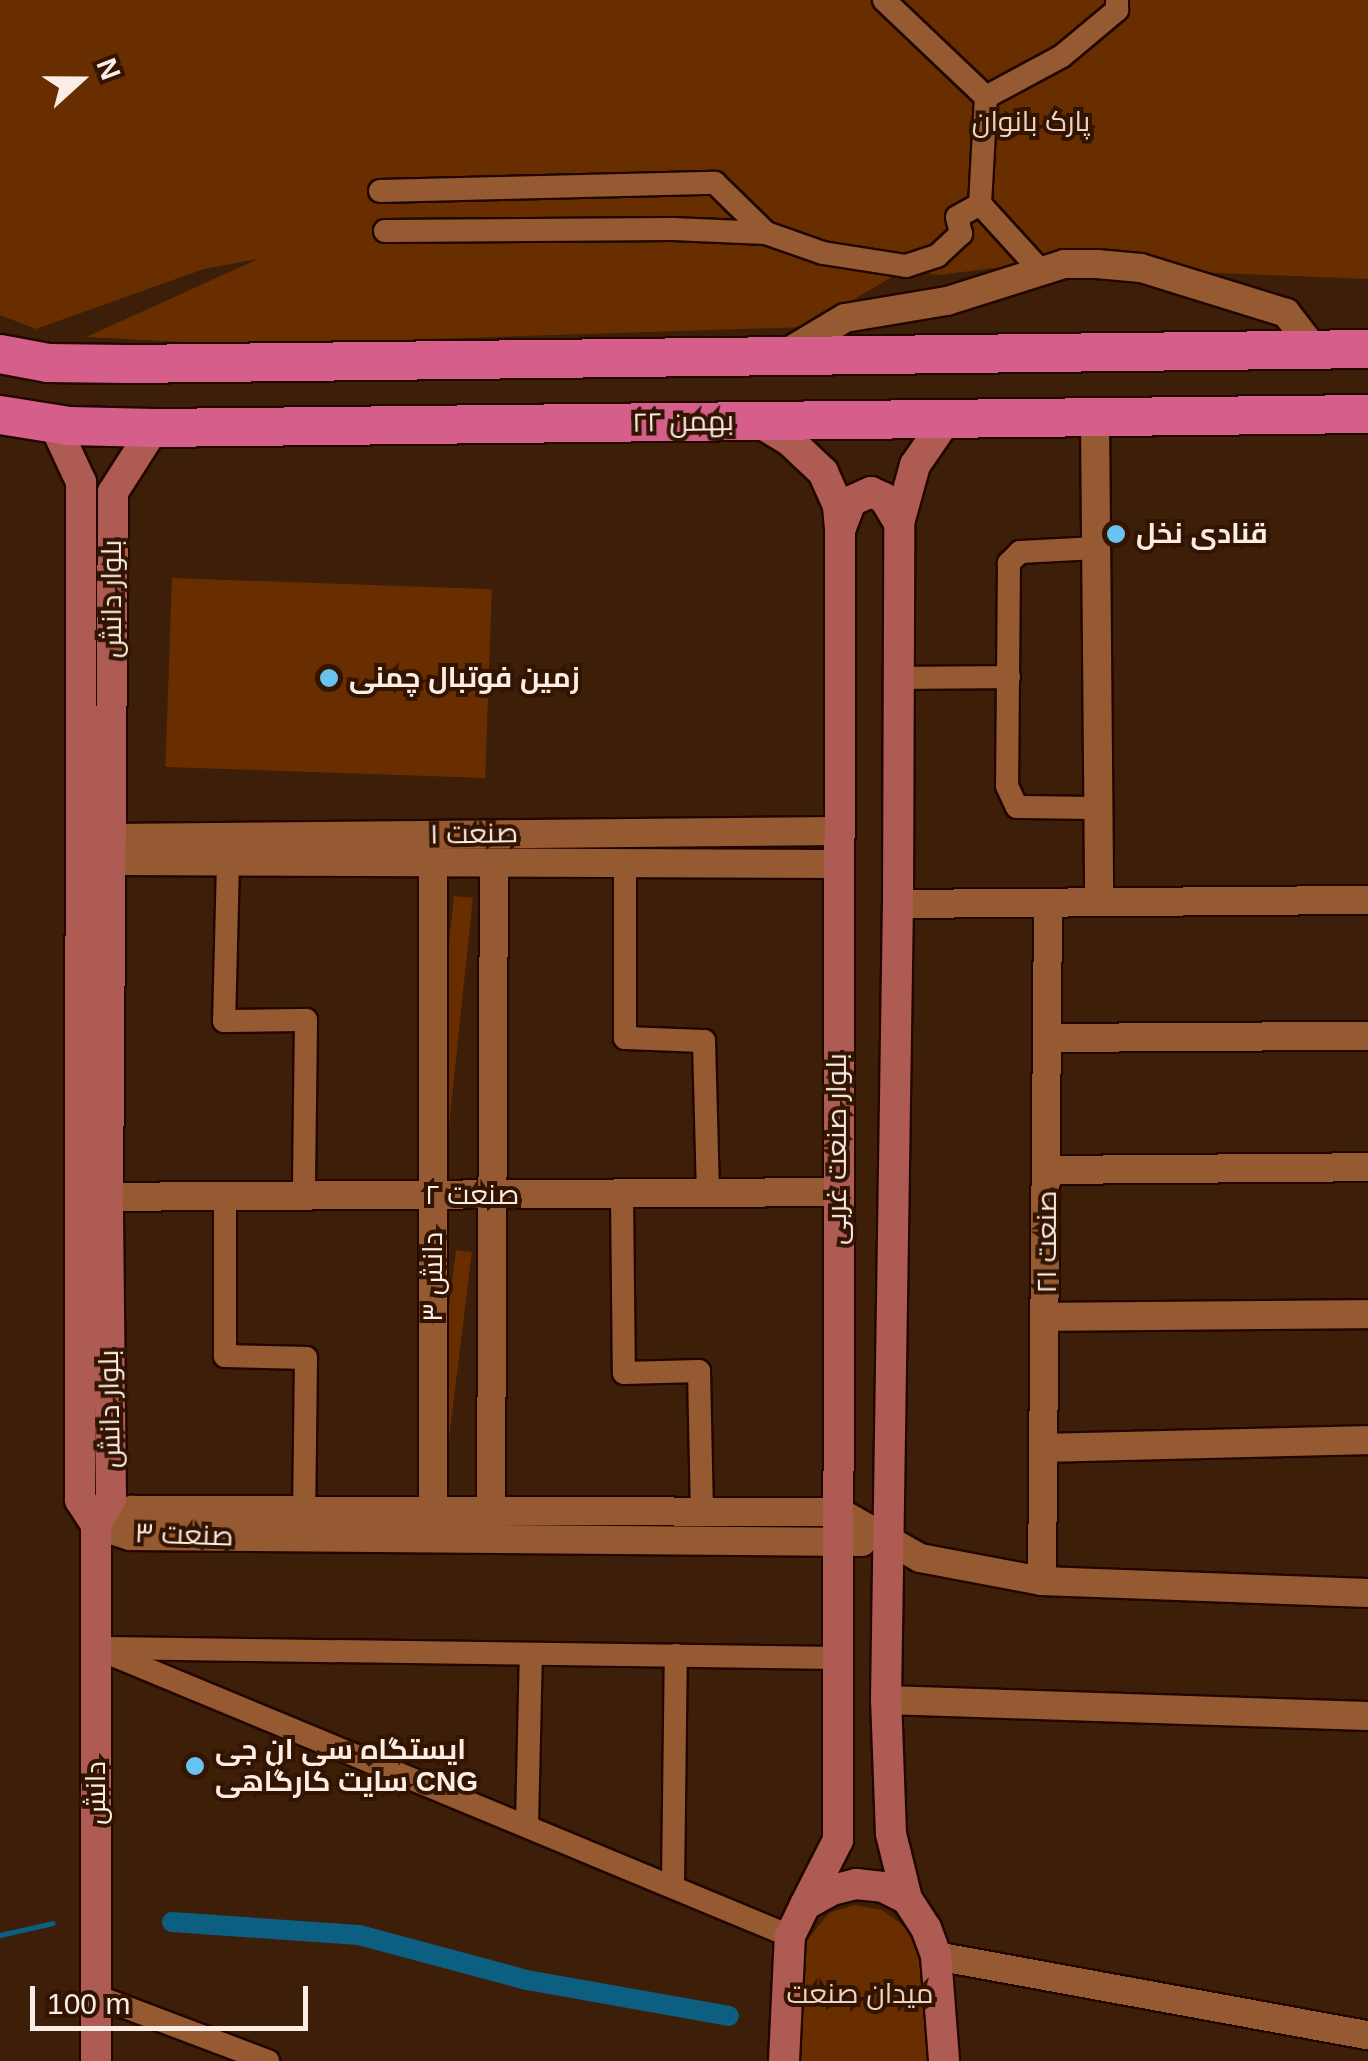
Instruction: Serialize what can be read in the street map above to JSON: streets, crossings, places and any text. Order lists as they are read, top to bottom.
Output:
{
  "streets": {
    "highway": ["۲۲ بهمن"],
    "main road": ["بلوار دانش", "بلوار صنعت غربی", "دانش"],
    "street": [
      "صنعت ۱",
      "صنعت ۲",
      "صنعت ۲۱",
      "دانش ۳",
      "صنعت ۳"
    ]
  },
  "crossings": [
    ["۲۲ بهمن", "بلوار دانش"],
    ["۲۲ بهمن", "بلوار صنعت غربی"],
    ["بلوار دانش", "صنعت ۱"],
    ["بلوار دانش", "صنعت ۲"],
    ["بلوار دانش", "صنعت ۳"],
    ["بلوار دانش", "دانش"],
    ["صنعت ۱", "بلوار صنعت غربی"],
    ["صنعت ۱", "دانش ۳"],
    ["بلوار صنعت غربی", "صنعت ۲"],
    ["بلوار صنعت غربی", "صنعت ۳"],
    ["صنعت ۲", "دانش ۳"],
    ["دانش ۳", "صنعت ۳"],
    ["صنعت ۳", "دانش"]
  ],
  "parks": ["پارک بانوان", "میدان صنعت"],
  "places": ["قنادی نخل", "زمین فوتبال چمنی", "ایستگاه سی ان جی سایت کارگاهی CNG"],
  "scale_bar": "100 m",
  "north": "right"
}
